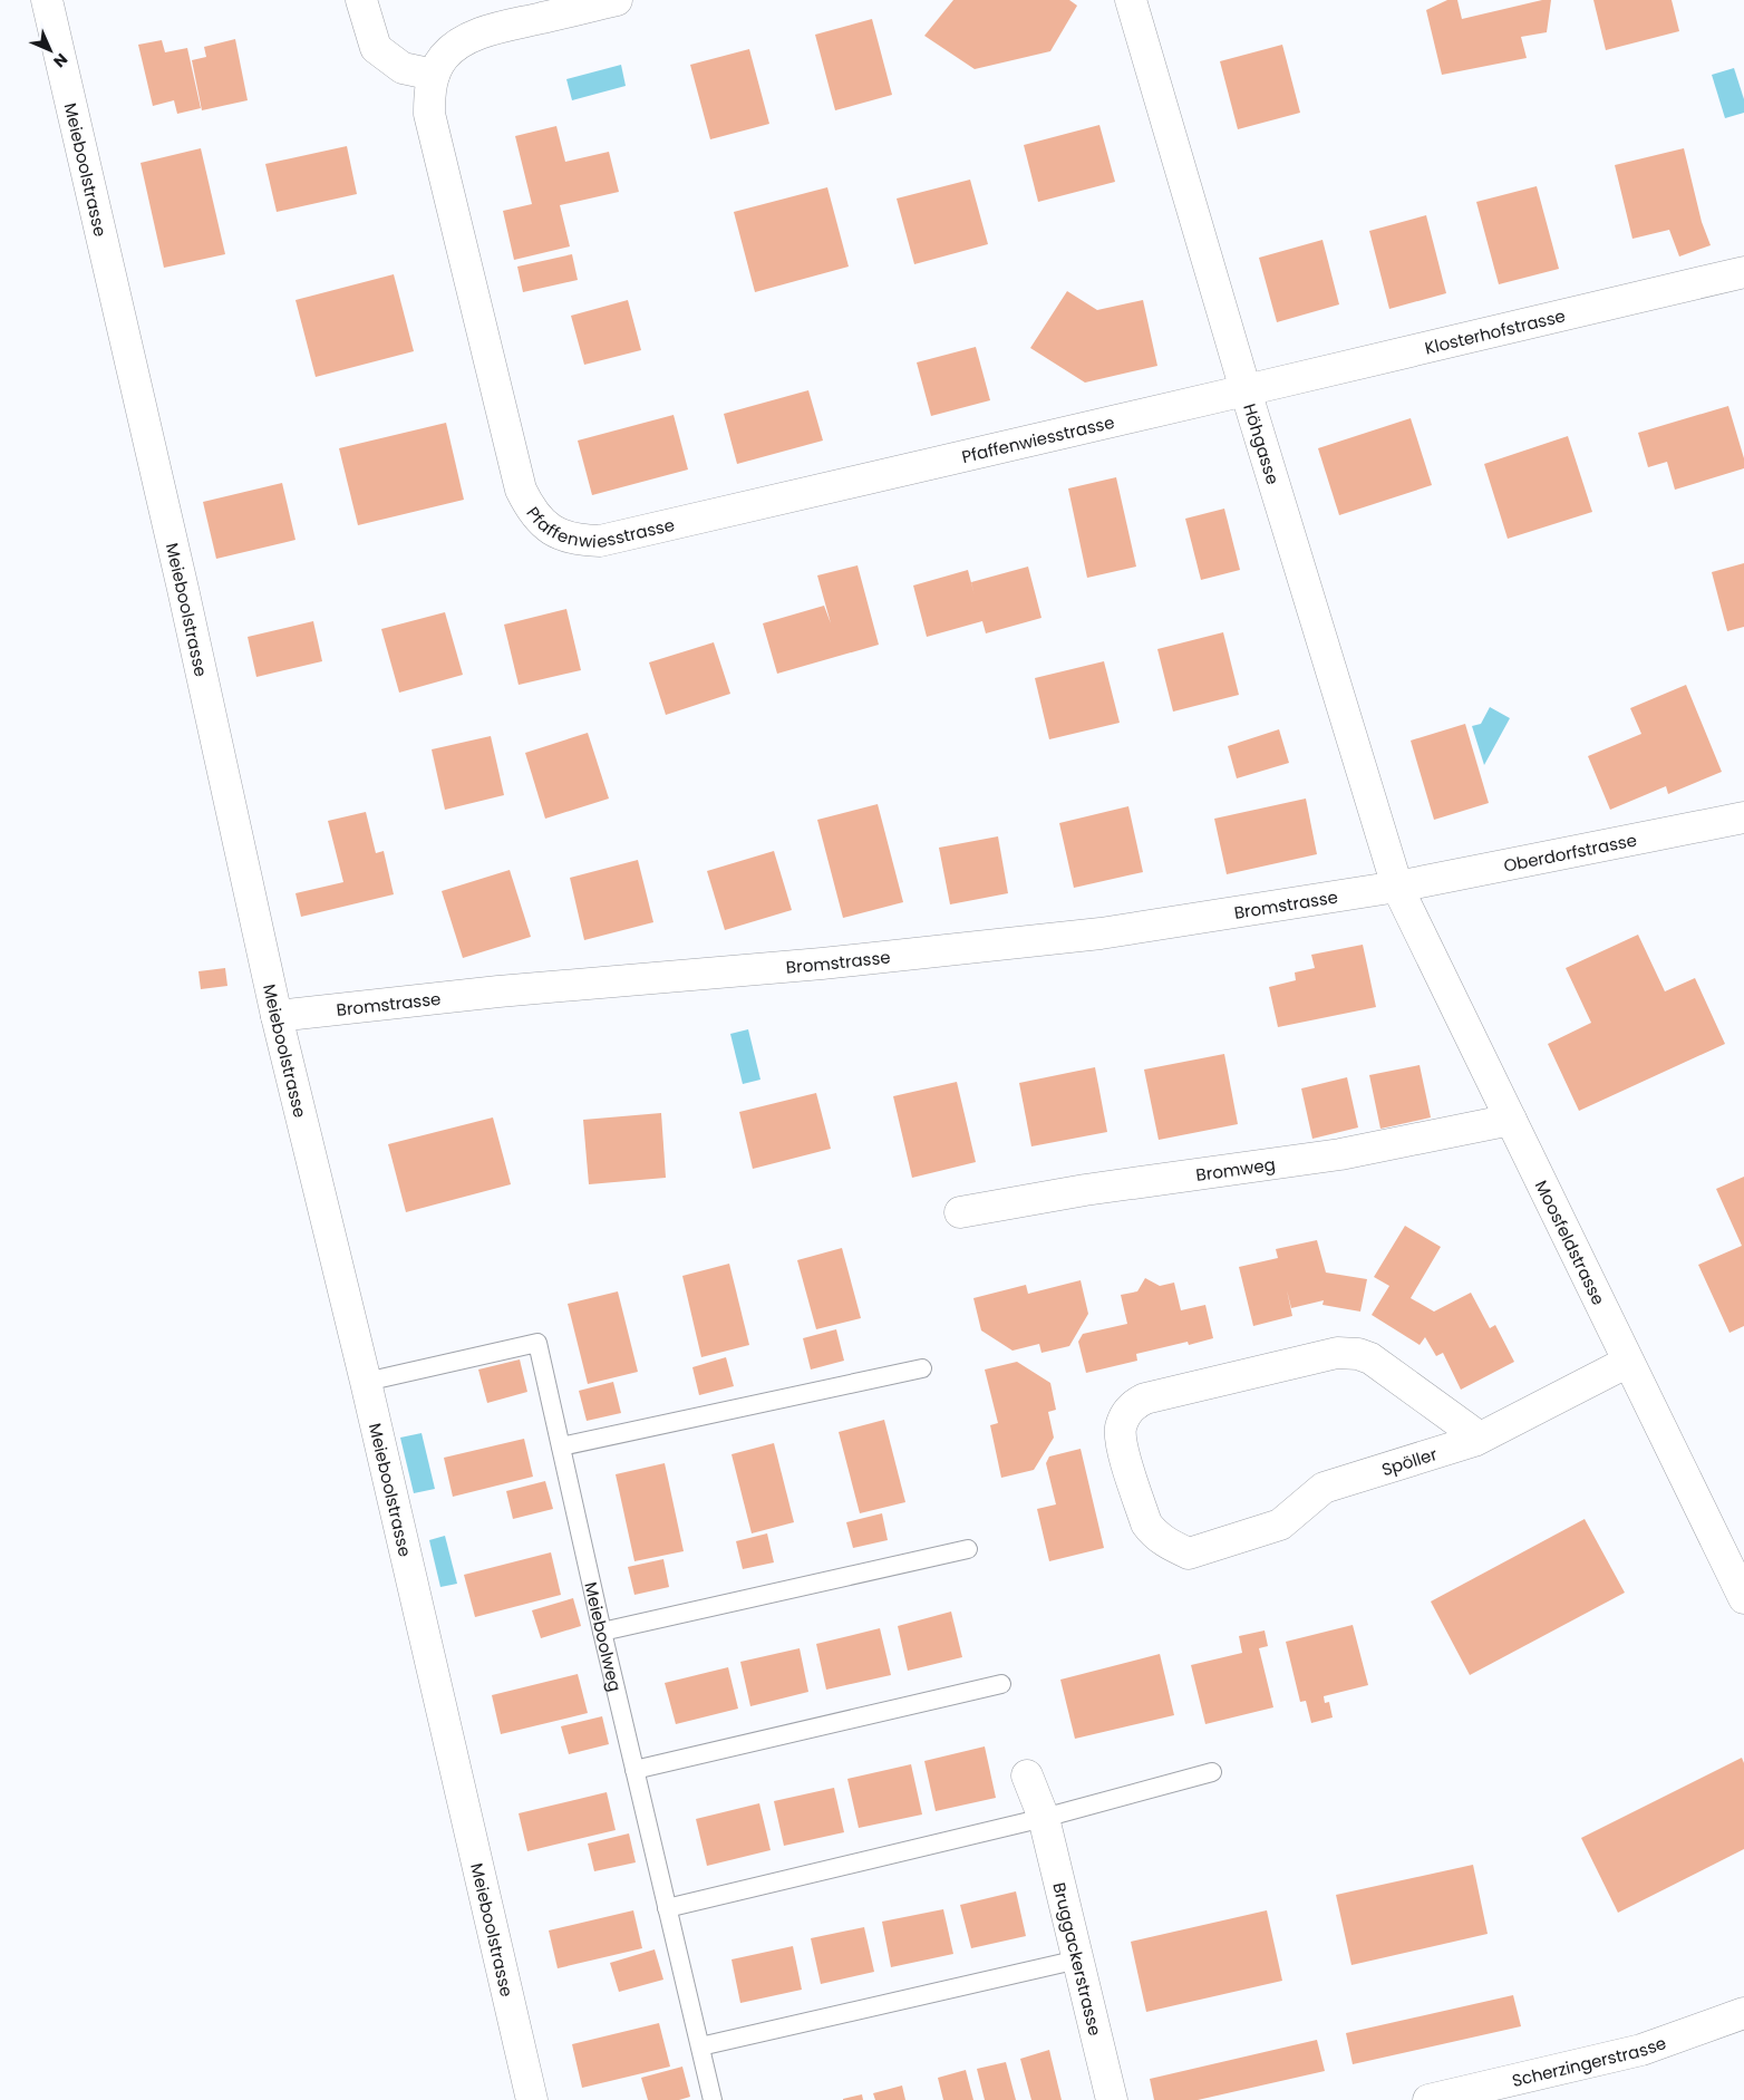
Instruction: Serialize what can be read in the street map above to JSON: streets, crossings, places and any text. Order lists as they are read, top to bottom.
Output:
{
  "streets": {
    "street": [
      "Meieboolstrasse",
      "Klosterhofstrasse",
      "Pfaffenwiesstrasse",
      "Höhgasse",
      "Oberdorfstrasse",
      "Bromstrasse",
      "Bromweg",
      "Moosfeldstrasse",
      "Spöller",
      "Bruggackerstrasse",
      "Scherzingerstrasse"
    ],
    "lane": ["Meieboolweg"]
  },
  "crossings": [
    ["Meieboolstrasse", "Bromstrasse"],
    ["Meieboolstrasse", "Meieboolweg"],
    ["Klosterhofstrasse", "Pfaffenwiesstrasse"],
    ["Klosterhofstrasse", "Höhgasse"],
    ["Pfaffenwiesstrasse", "Höhgasse"],
    ["Höhgasse", "Oberdorfstrasse"],
    ["Höhgasse", "Bromstrasse"],
    ["Höhgasse", "Moosfeldstrasse"],
    ["Oberdorfstrasse", "Bromstrasse"],
    ["Oberdorfstrasse", "Moosfeldstrasse"],
    ["Bromstrasse", "Moosfeldstrasse"],
    ["Bromweg", "Moosfeldstrasse"],
    ["Moosfeldstrasse", "Spöller"]
  ],
  "north": "bottom right"
}
